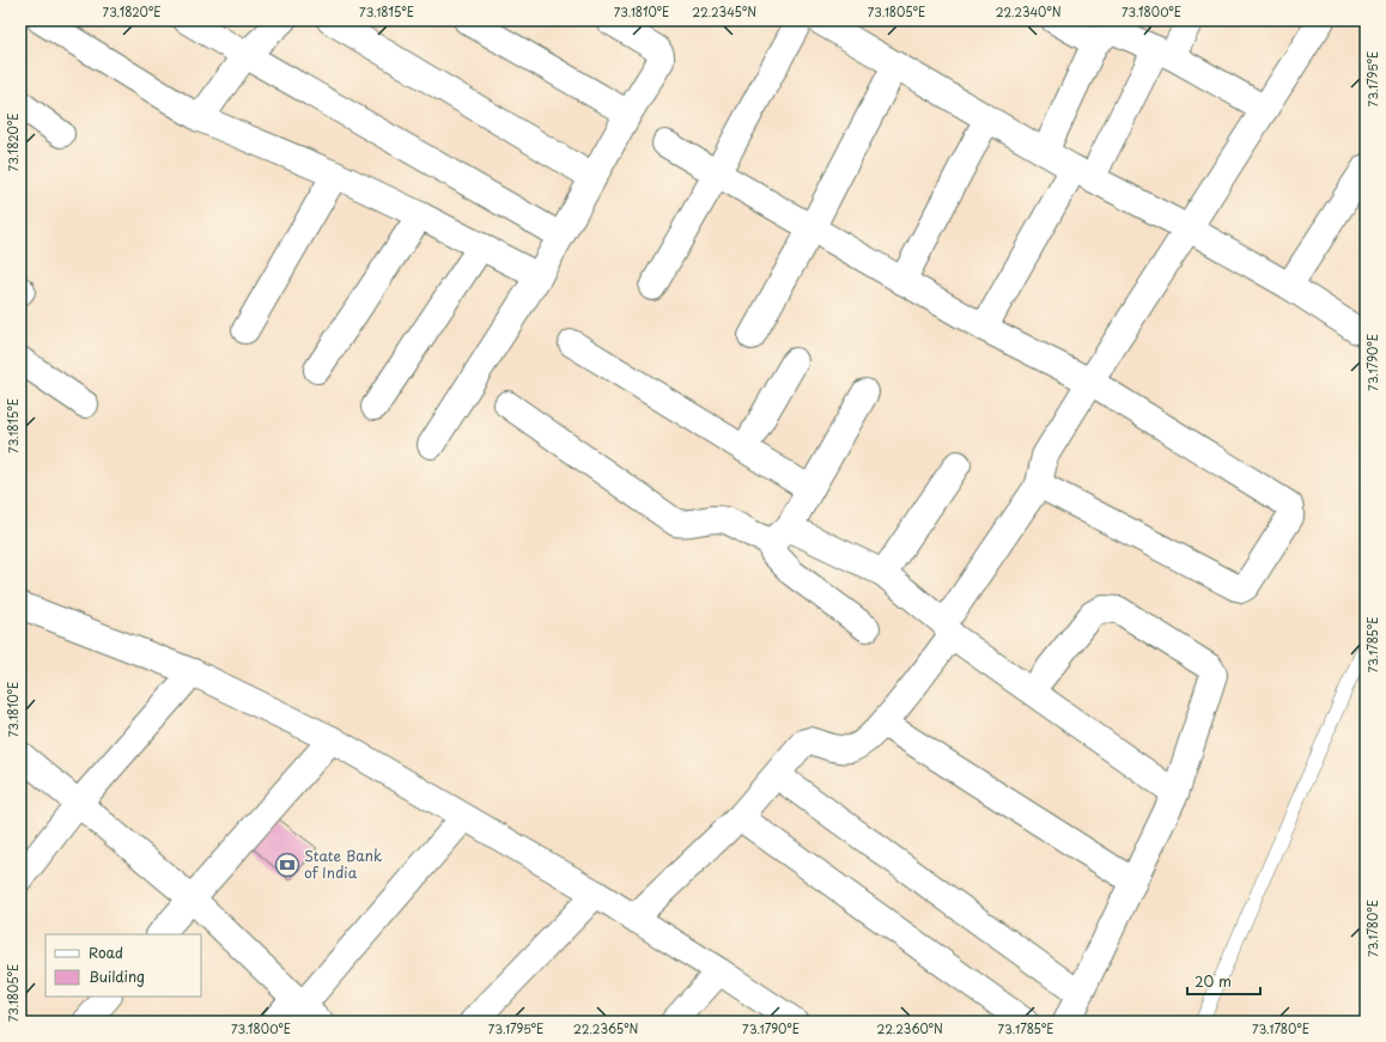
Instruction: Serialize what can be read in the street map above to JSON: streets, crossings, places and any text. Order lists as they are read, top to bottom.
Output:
{
  "places": {
    "bank": ["State Bank of India"]
  },
  "legend": ["Road", "Building"],
  "scale_bar": "20 m",
  "coordinates": [
    "73.1820°E",
    "73.1815°E",
    "73.1810°E",
    "22.2345°N",
    "73.1805°E",
    "22.2340°N",
    "73.1800°E",
    "73.1795°E",
    "73.1790°E",
    "73.1785°E",
    "73.1780°E",
    "22.2365°N",
    "22.2360°N"
  ]
}
